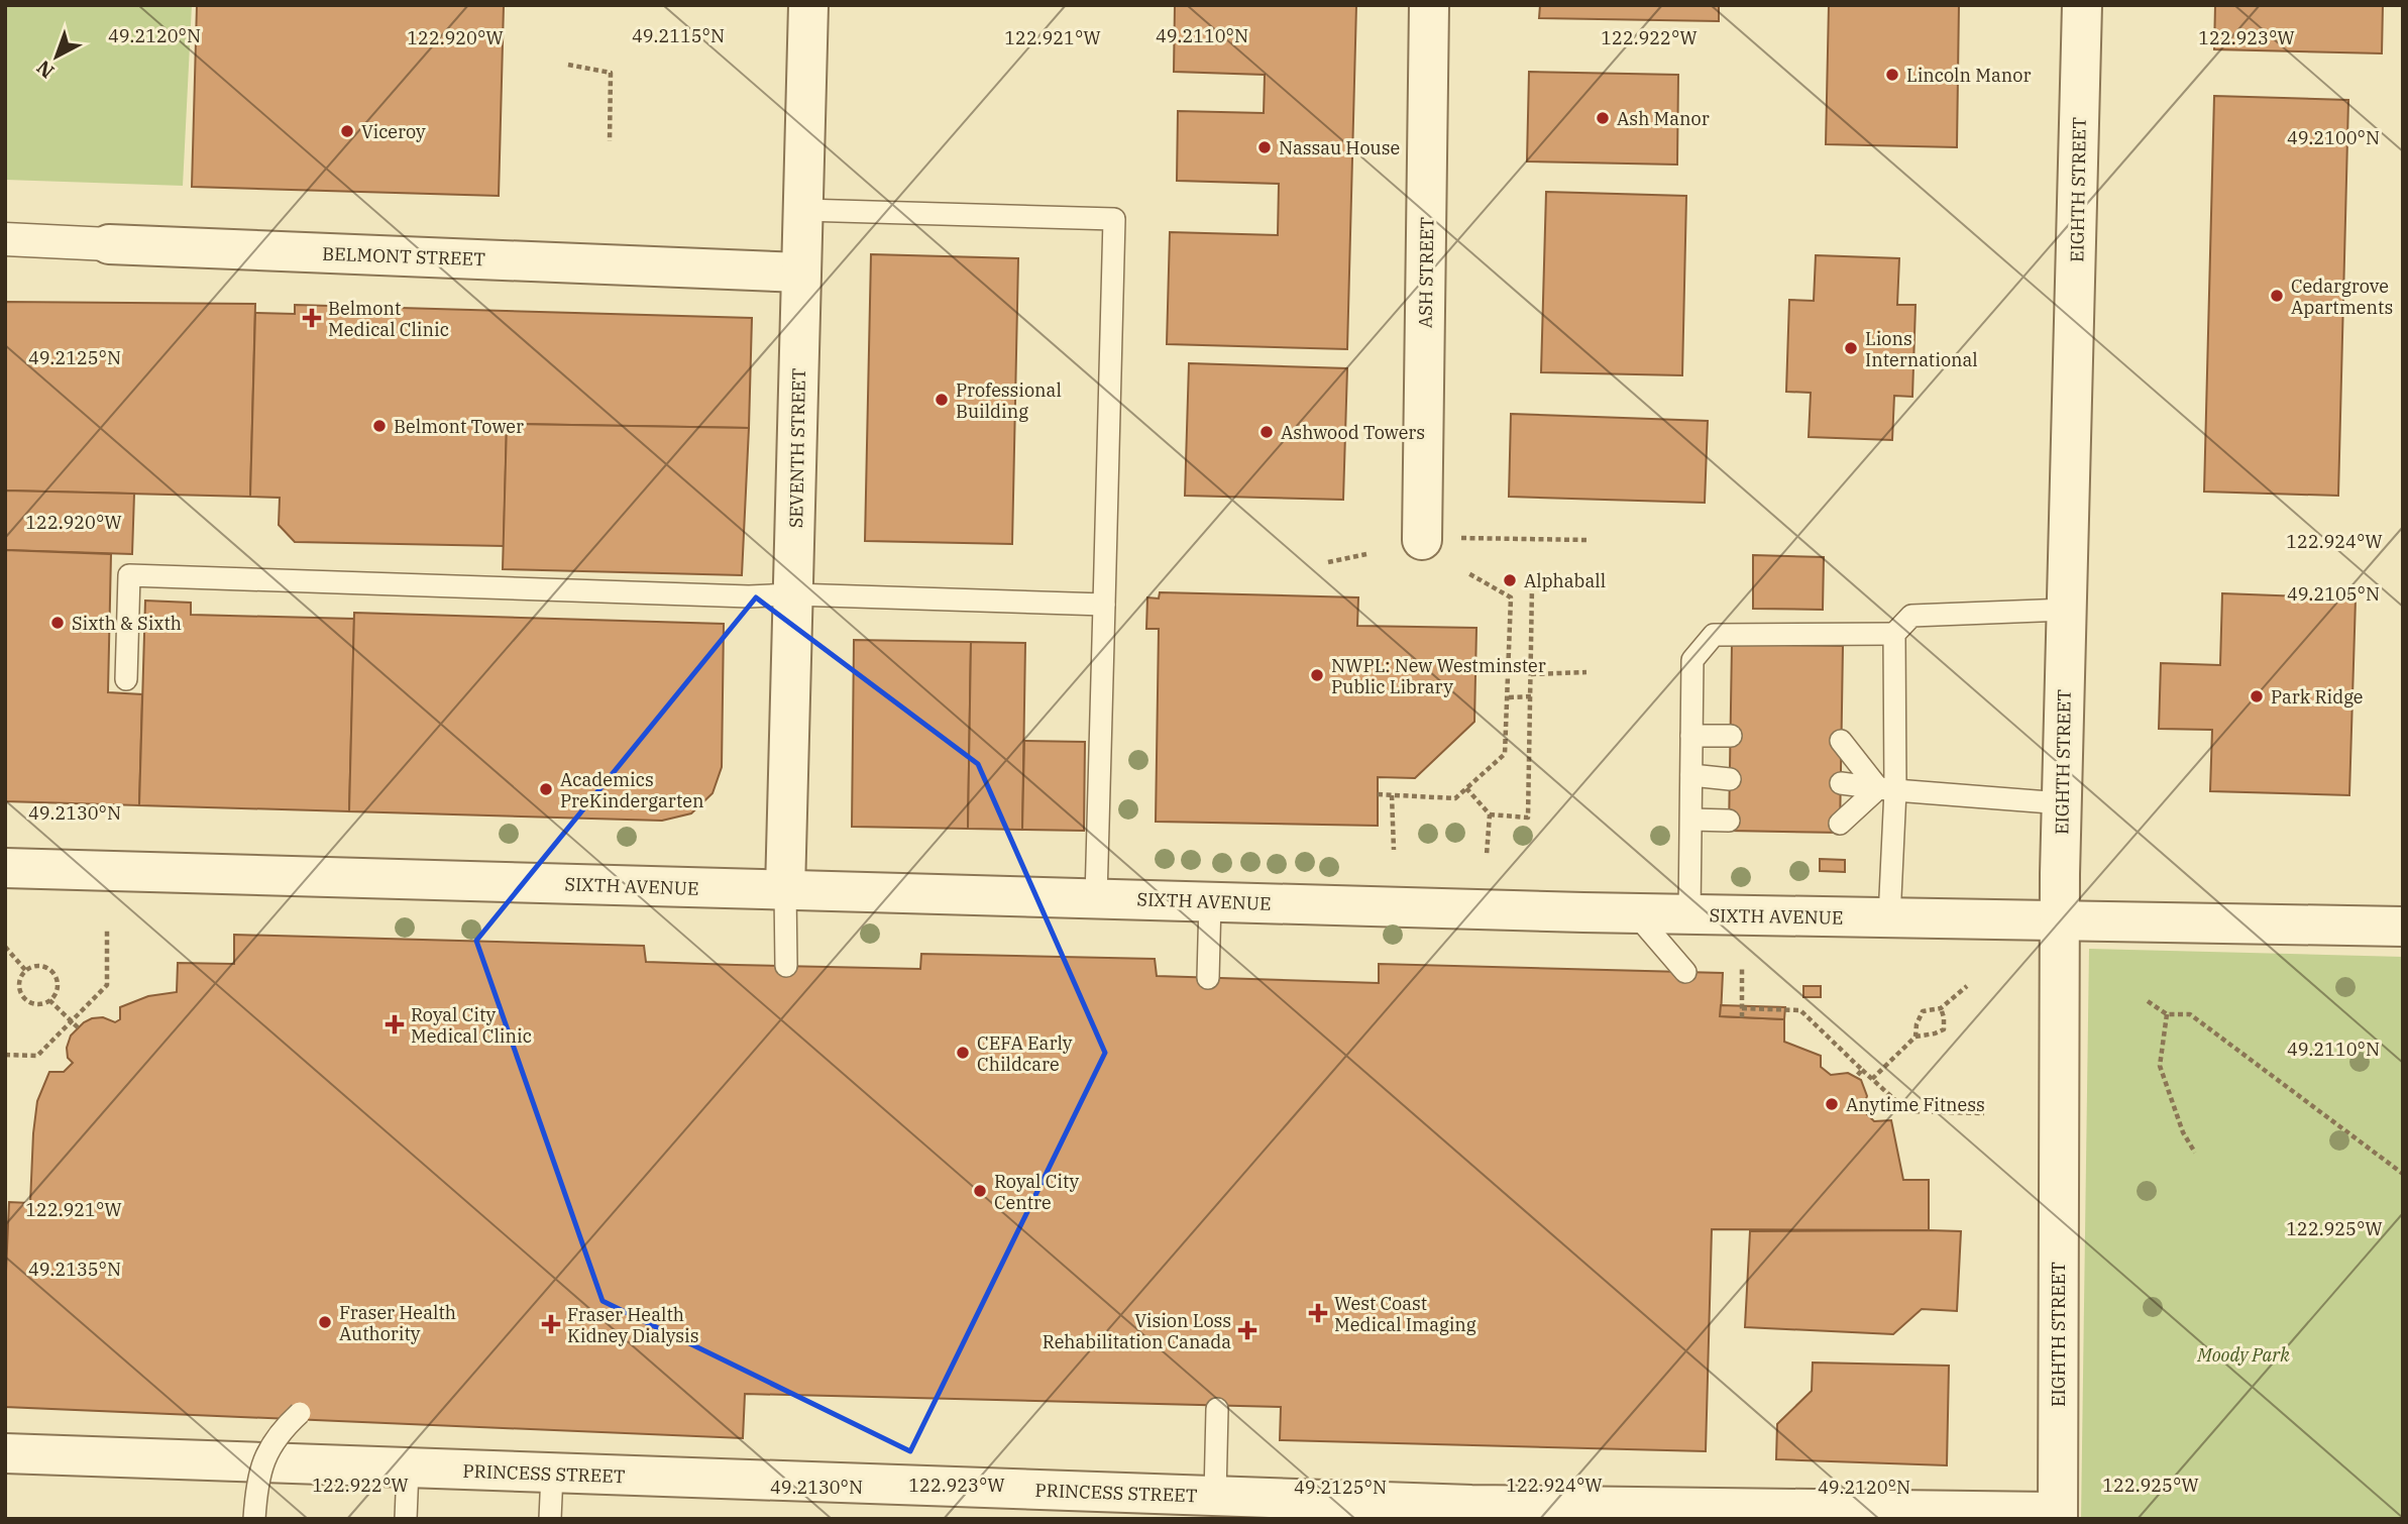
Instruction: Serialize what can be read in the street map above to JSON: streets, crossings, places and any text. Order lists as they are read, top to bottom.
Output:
{
  "streets": {
    "street": [
      "EIGHTH STREET",
      "BELMONT STREET",
      "ASH STREET",
      "SEVENTH STREET",
      "SIXTH AVENUE",
      "PRINCESS STREET"
    ]
  },
  "crossings": [
    ["EIGHTH STREET", "SIXTH AVENUE"],
    ["EIGHTH STREET", "PRINCESS STREET"],
    ["BELMONT STREET", "SEVENTH STREET"],
    ["SEVENTH STREET", "SIXTH AVENUE"]
  ],
  "parks": ["Moody Park"],
  "places": {
    "other": [
      "Lincoln Manor",
      "Ash Manor",
      "Viceroy",
      "Nassau House",
      "Cedargrove Apartments",
      "Lions International",
      "Professional Building",
      "Belmont Tower",
      "Ashwood Towers",
      "Alphaball",
      "Sixth & Sixth",
      "NWPL: New Westminster Public Library",
      "Park Ridge",
      "Academics PreKindergarten",
      "CEFA Early Childcare",
      "Anytime Fitness",
      "Royal City Centre",
      "Fraser Health Authority"
    ],
    "health": [
      "Belmont Medical Clinic",
      "Royal City Medical Clinic",
      "West Coast Medical Imaging",
      "Fraser Health Kidney Dialysis",
      "Vision Loss Rehabilitation Canada"
    ]
  },
  "north": "bottom left",
  "coordinates": [
    "49.2120°N",
    "49.2115°N",
    "49.2110°N",
    "122.920°W",
    "122.921°W",
    "122.922°W",
    "122.923°W",
    "49.2100°N",
    "49.2125°N",
    "122.924°W",
    "49.2105°N",
    "49.2130°N",
    "122.925°W",
    "49.2135°N"
  ]
}
